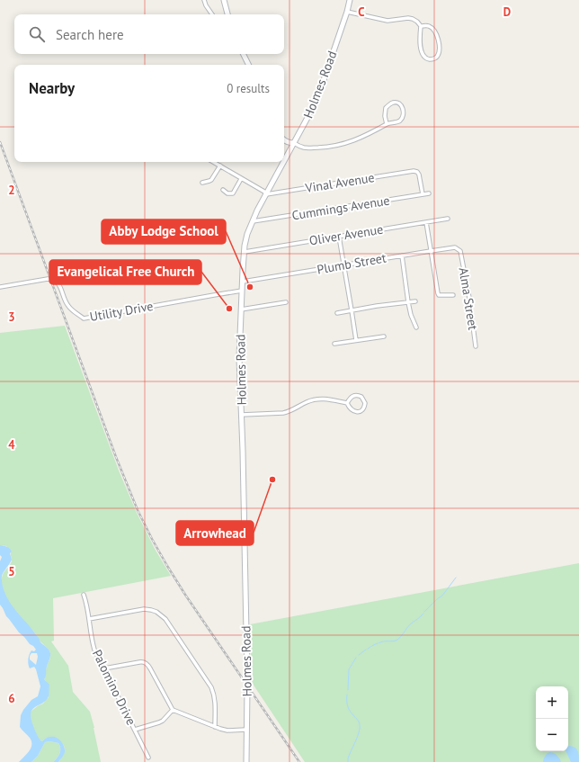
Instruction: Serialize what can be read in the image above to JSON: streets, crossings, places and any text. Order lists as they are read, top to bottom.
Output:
{
  "streets": {
    "street": [
      "Holmes Road",
      "Vinal Avenue",
      "Cummings Avenue",
      "Oliver Avenue",
      "Plumb Street",
      "Alma Street",
      "Utility Drive",
      "Palomino Drive"
    ]
  },
  "crossings": [
    ["Holmes Road", "Vinal Avenue"],
    ["Holmes Road", "Cummings Avenue"],
    ["Holmes Road", "Oliver Avenue"],
    ["Holmes Road", "Plumb Street"],
    ["Holmes Road", "Utility Drive"],
    ["Vinal Avenue", "Cummings Avenue"],
    ["Plumb Street", "Alma Street"]
  ],
  "places": ["Abby Lodge School", "Evangelical Free Church", "Arrowhead"],
  "page": {
    "search": "Search here",
    "heading": ["Nearby", "0 results"],
    "map_buttons": ["+", "−"]
  },
  "grid": {
    "columns": ["C", "D"],
    "rows": [
      "2",
      "3",
      "4",
      "5",
      "6"
    ]
  }
}
